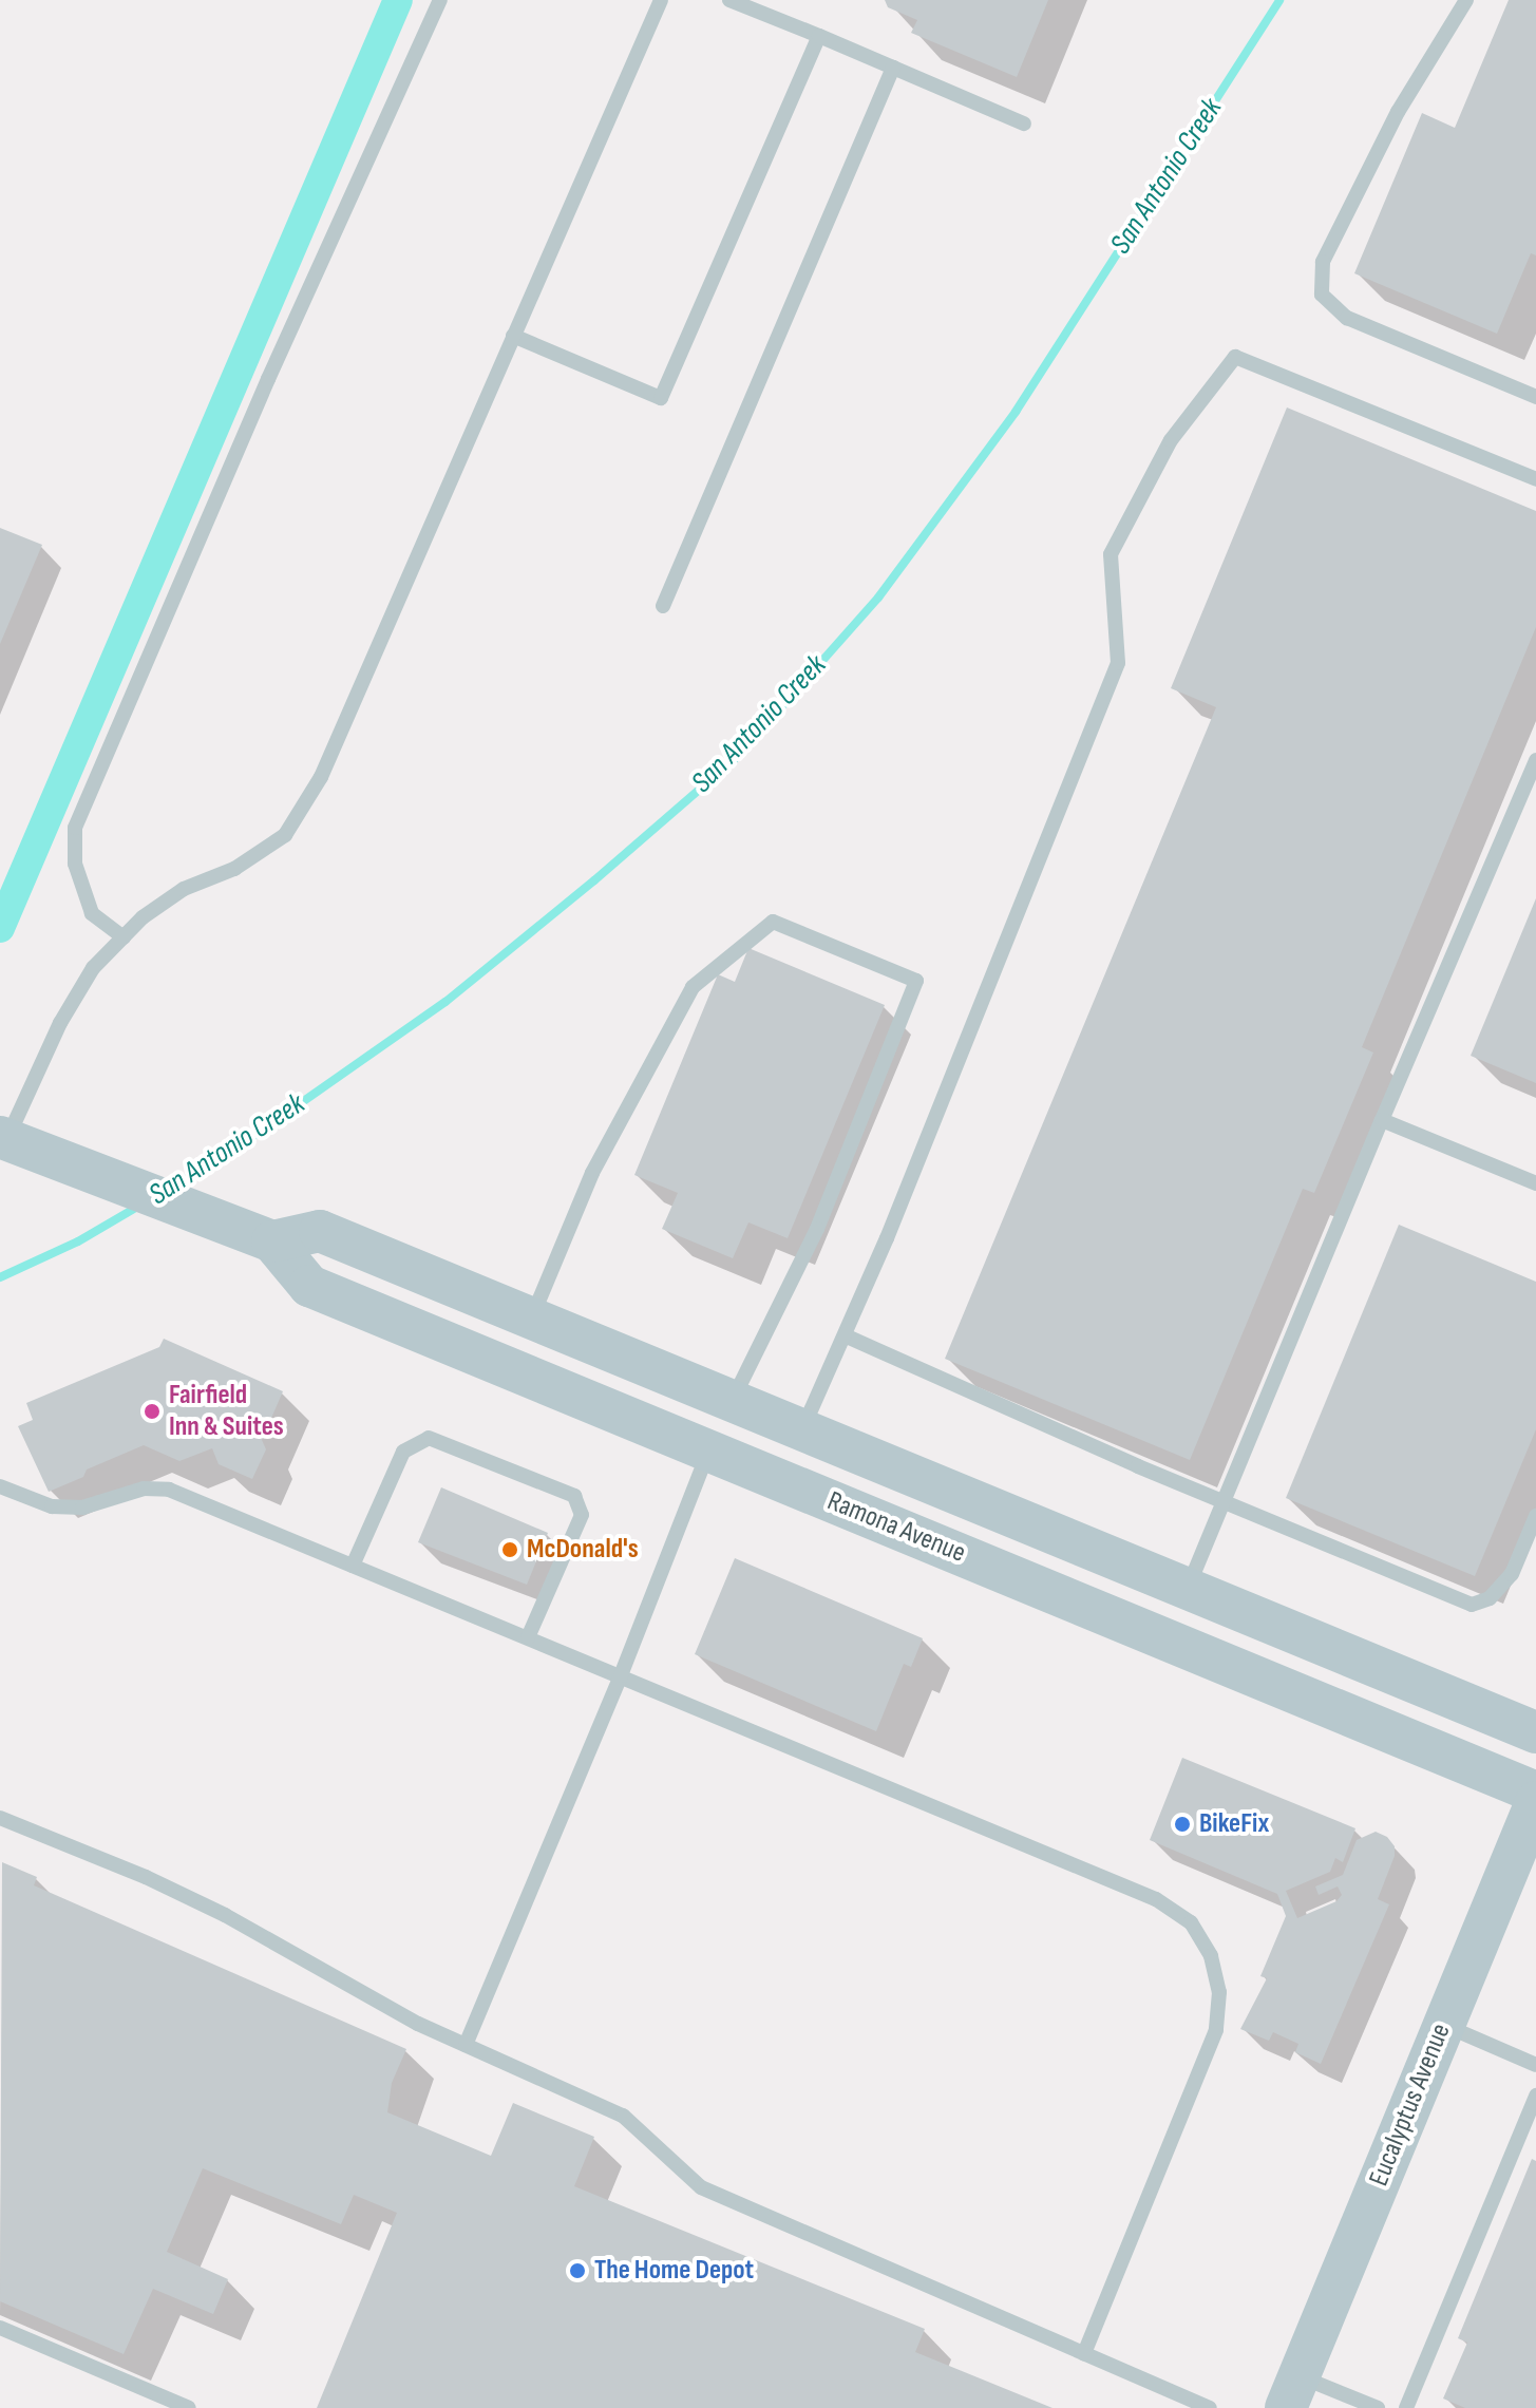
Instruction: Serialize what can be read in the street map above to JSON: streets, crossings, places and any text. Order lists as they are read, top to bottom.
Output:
{
  "streets": {
    "main road": ["Ramona Avenue", "Eucalyptus Avenue"]
  },
  "water": ["San Antonio Creek"],
  "places": [
    "Fairfield Inn & Suites",
    "McDonald's",
    "BikeFix",
    "The Home Depot"
  ]
}
